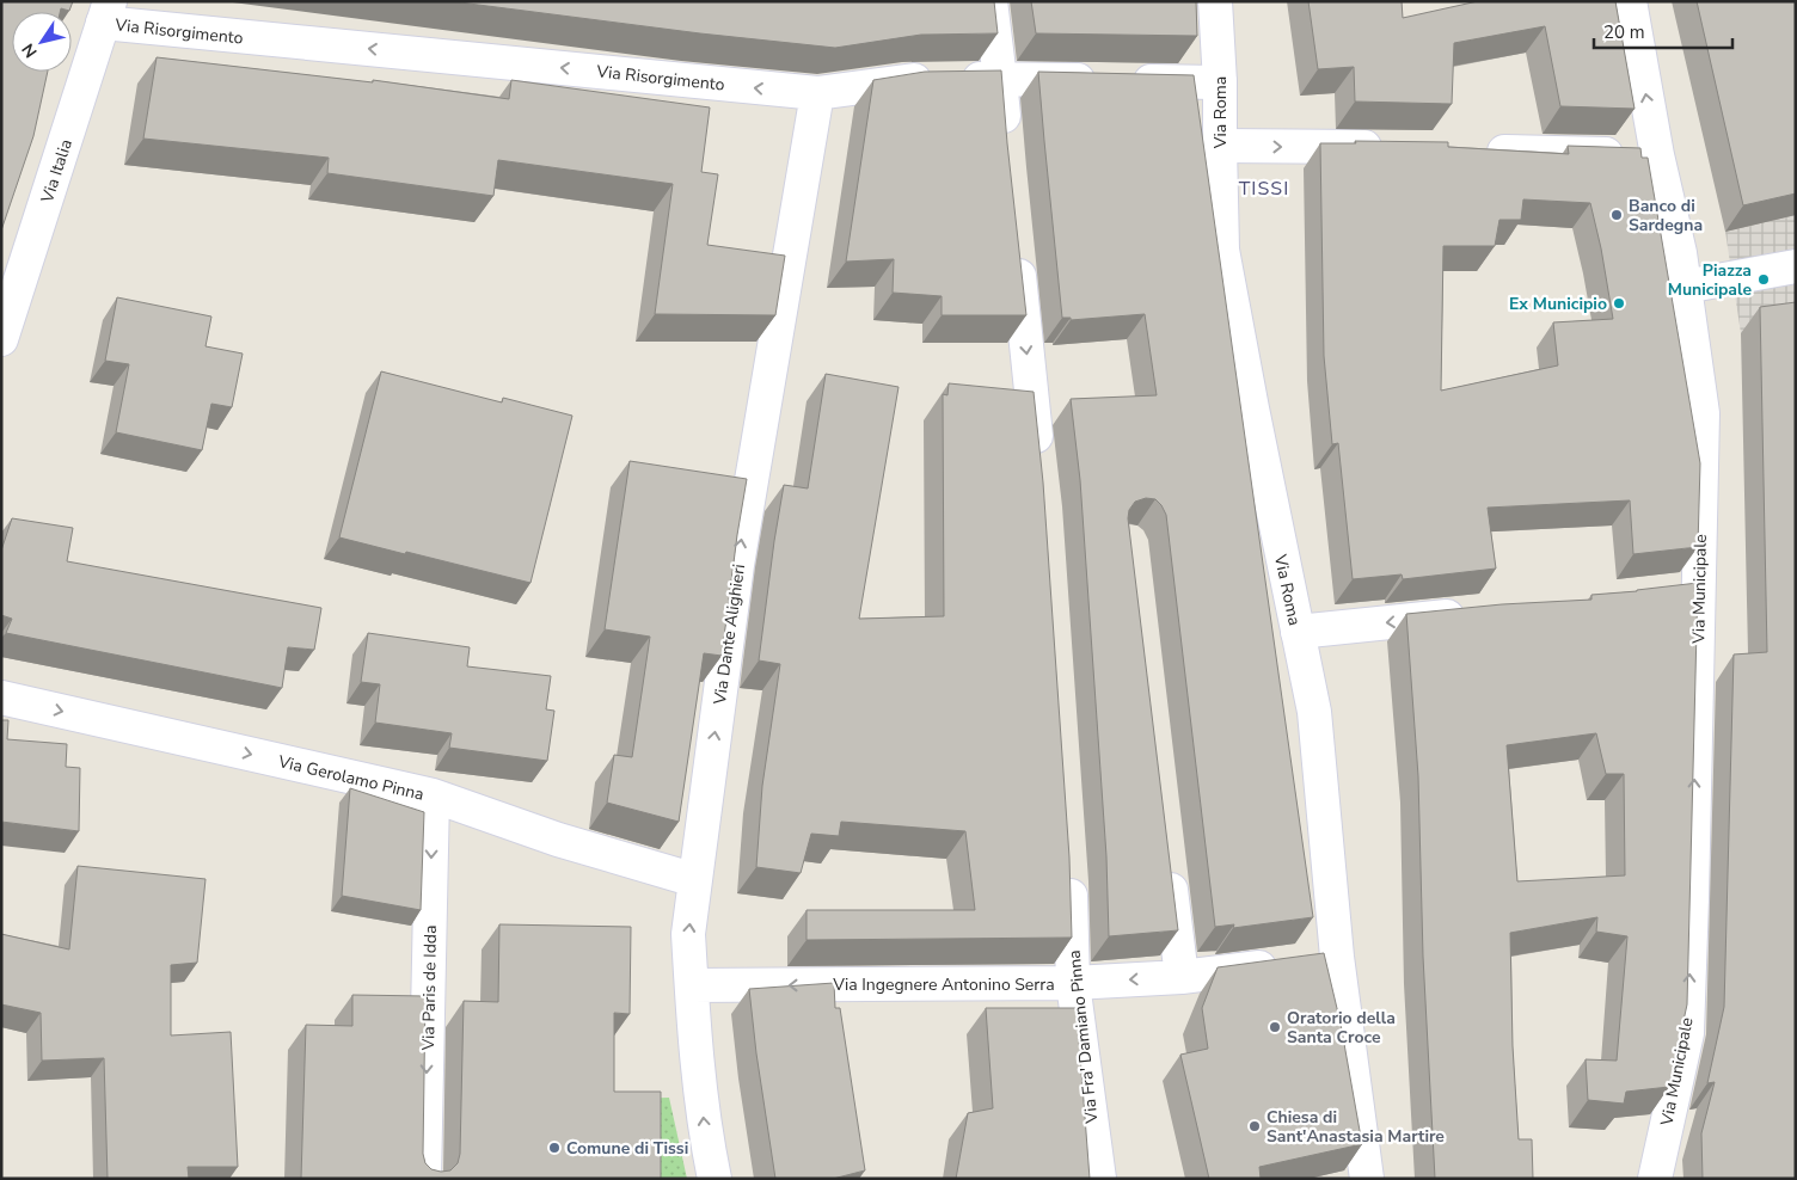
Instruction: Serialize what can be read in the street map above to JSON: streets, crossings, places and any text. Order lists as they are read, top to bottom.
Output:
{
  "streets": {
    "street": [
      "Via Risorgimento",
      "Via Roma",
      "Via Italia",
      "Via Municipale",
      "Via Dante Alighieri",
      "Via Gerolamo Pinna",
      "Via Ingegnere Antonino Serra",
      "Via Paris de Idda",
      "Via Fra' Damiano Pinna"
    ]
  },
  "crossings": [
    ["Via Risorgimento", "Via Roma"],
    ["Via Risorgimento", "Via Italia"],
    ["Via Risorgimento", "Via Dante Alighieri"],
    ["Via Roma", "Via Ingegnere Antonino Serra"],
    ["Via Dante Alighieri", "Via Gerolamo Pinna"],
    ["Via Dante Alighieri", "Via Ingegnere Antonino Serra"],
    ["Via Gerolamo Pinna", "Via Paris de Idda"],
    ["Via Ingegnere Antonino Serra", "Via Fra' Damiano Pinna"]
  ],
  "one_way": [
    "Via Risorgimento",
    "Via Municipale",
    "Via Dante Alighieri",
    "Via Gerolamo Pinna",
    "Via Ingegnere Antonino Serra",
    "Via Paris de Idda"
  ],
  "districts": ["TISSI"],
  "places": [
    "Banco di Sardegna",
    "Piazza Municipale",
    "Ex Municipio",
    "Oratorio della Santa Croce",
    "Chiesa di Sant'Anastasia Martire",
    "Comune di Tissi"
  ],
  "scale_bar": "20 m",
  "north": "bottom left"
}
